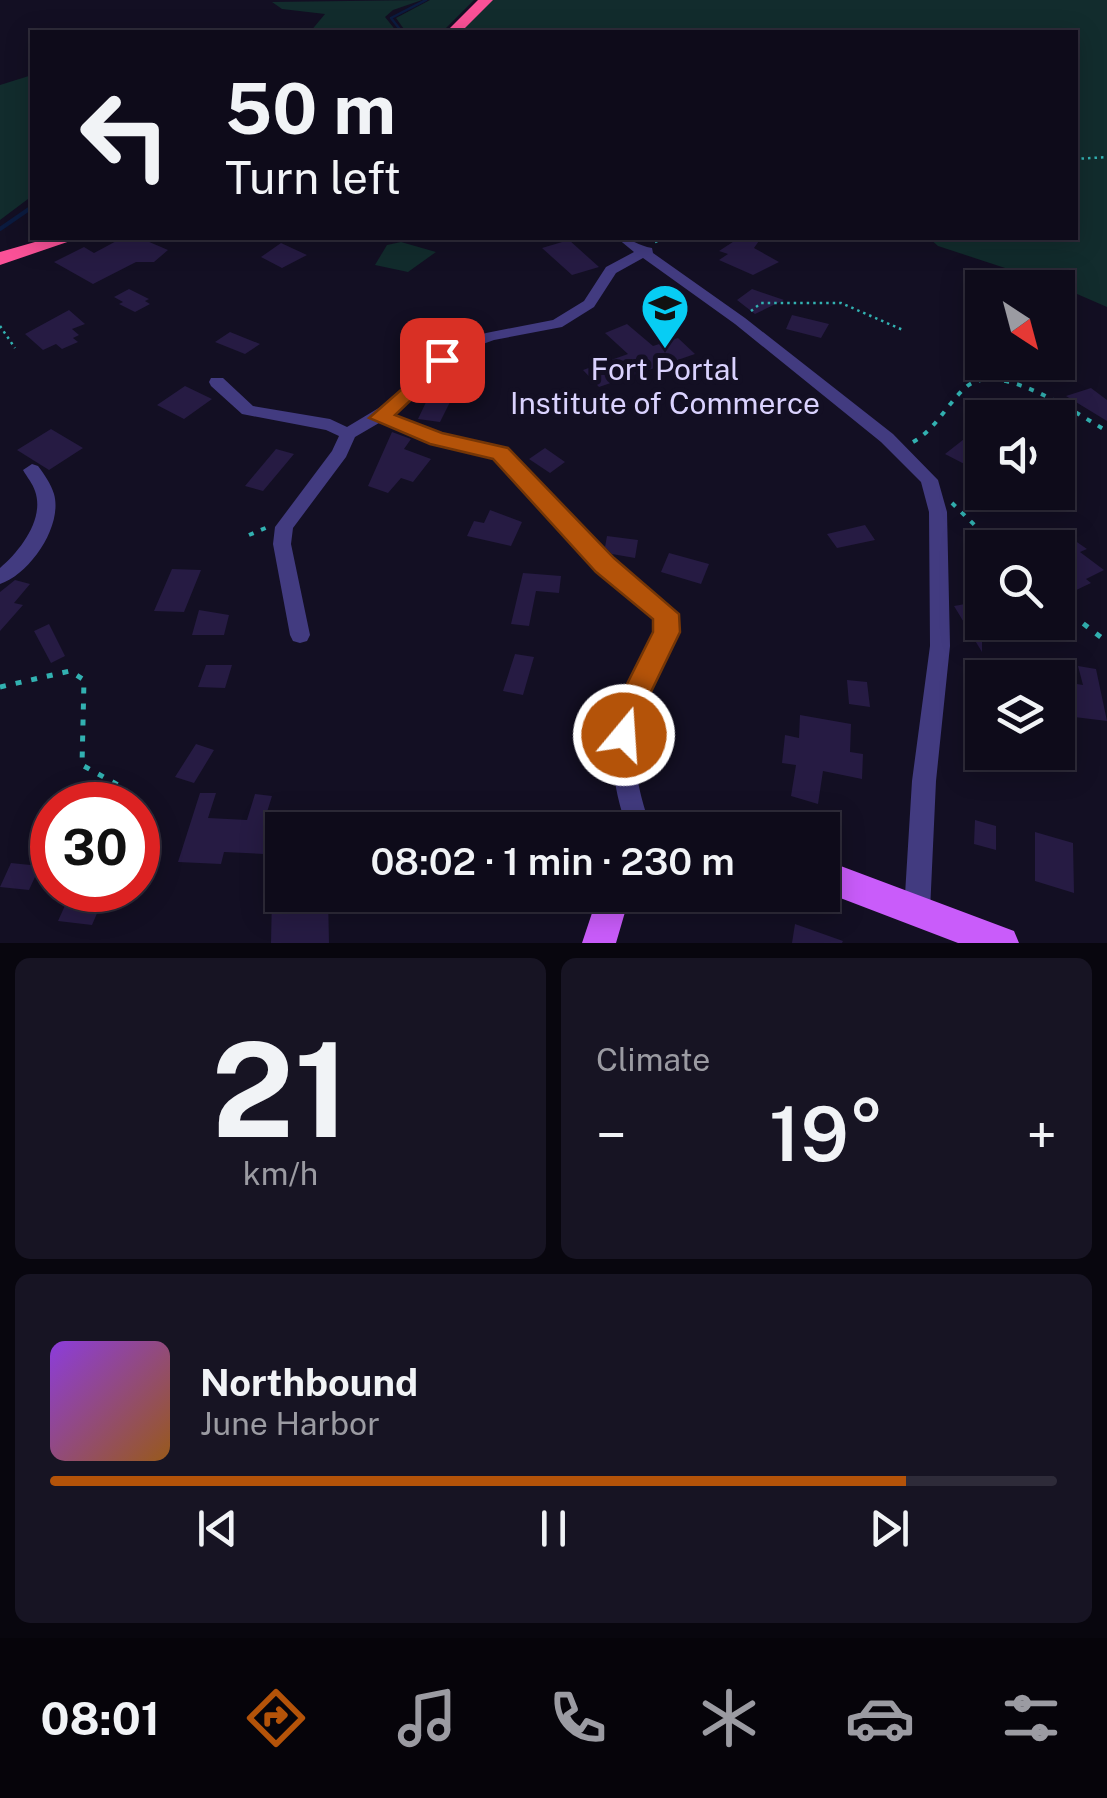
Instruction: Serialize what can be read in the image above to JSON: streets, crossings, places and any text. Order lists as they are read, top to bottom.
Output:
{
  "places": {
    "school or university": ["Fort Portal Institute of Commerce"]
  },
  "north": "bottom right",
  "page": {
    "turn": ["50 m", "Turn left"],
    "limit": "30",
    "trip": "08:02 · 1 min · 230 m",
    "tile": [
      ["21", "km/h"],
      "Climate"
    ],
    "heat": ["−", "19°", "+"],
    "song": ["Northbound", "June Harbor"],
    "tabs": "08:01"
  }
}
